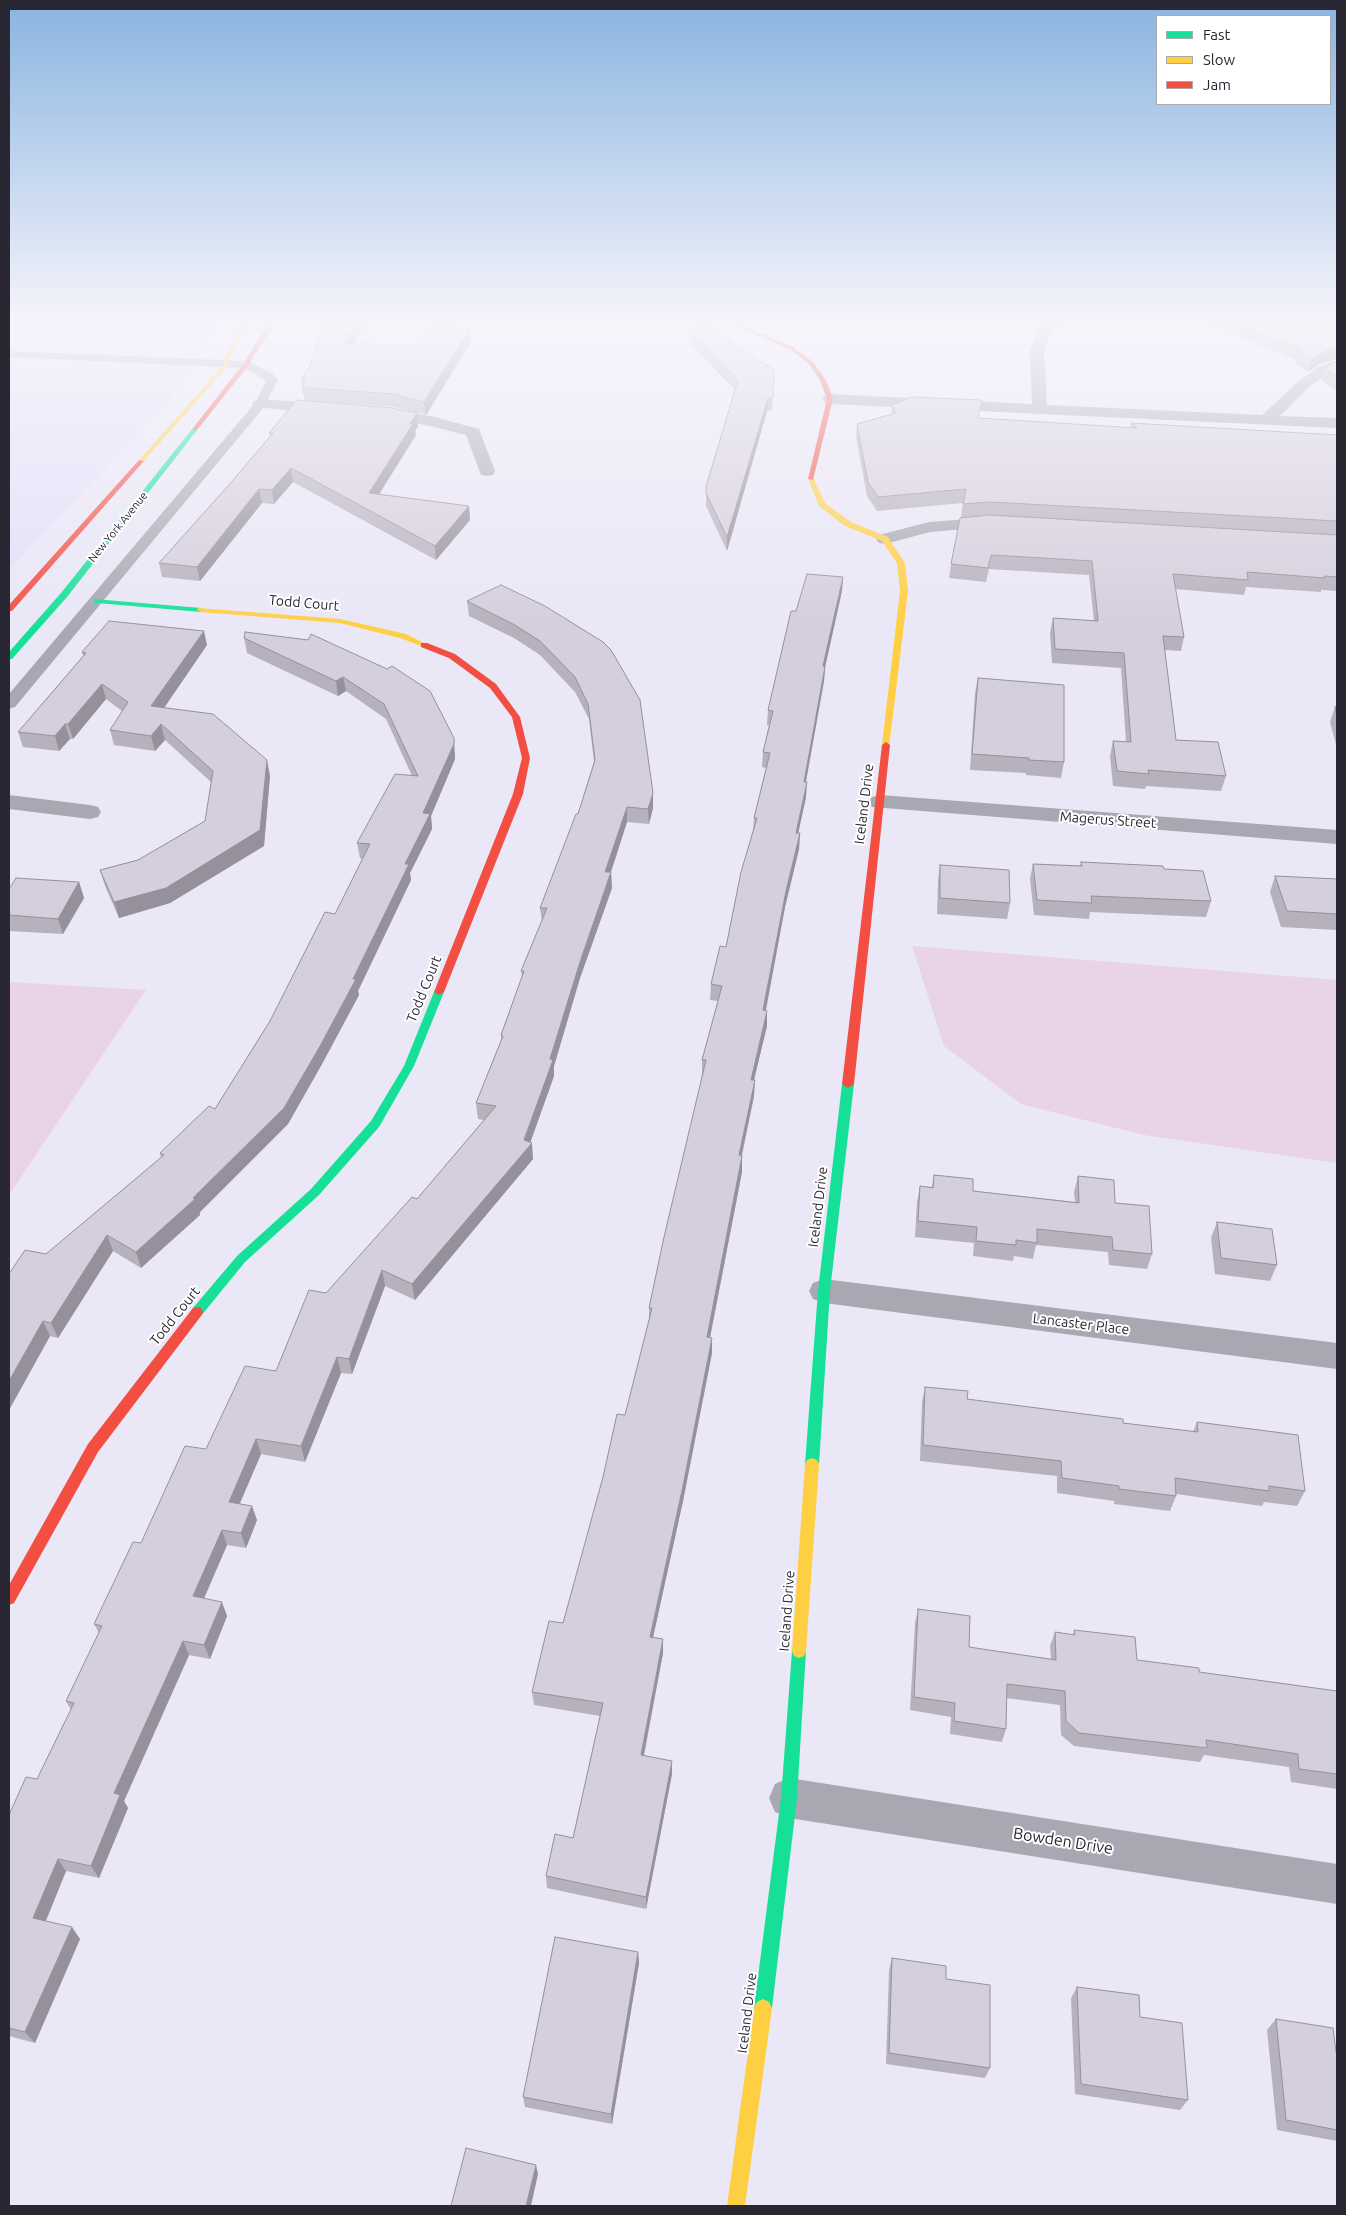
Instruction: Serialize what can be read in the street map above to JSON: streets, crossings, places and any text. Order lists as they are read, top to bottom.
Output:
{
  "streets": {
    "street": [
      "New York Avenue",
      "Todd Court",
      "Iceland Drive",
      "Magerus Street",
      "Lancaster Place",
      "Bowden Drive"
    ]
  },
  "crossings": [
    ["Iceland Drive", "Magerus Street"],
    ["Iceland Drive", "Lancaster Place"],
    ["Iceland Drive", "Bowden Drive"]
  ],
  "legend": ["Fast", "Slow", "Jam"]
}
